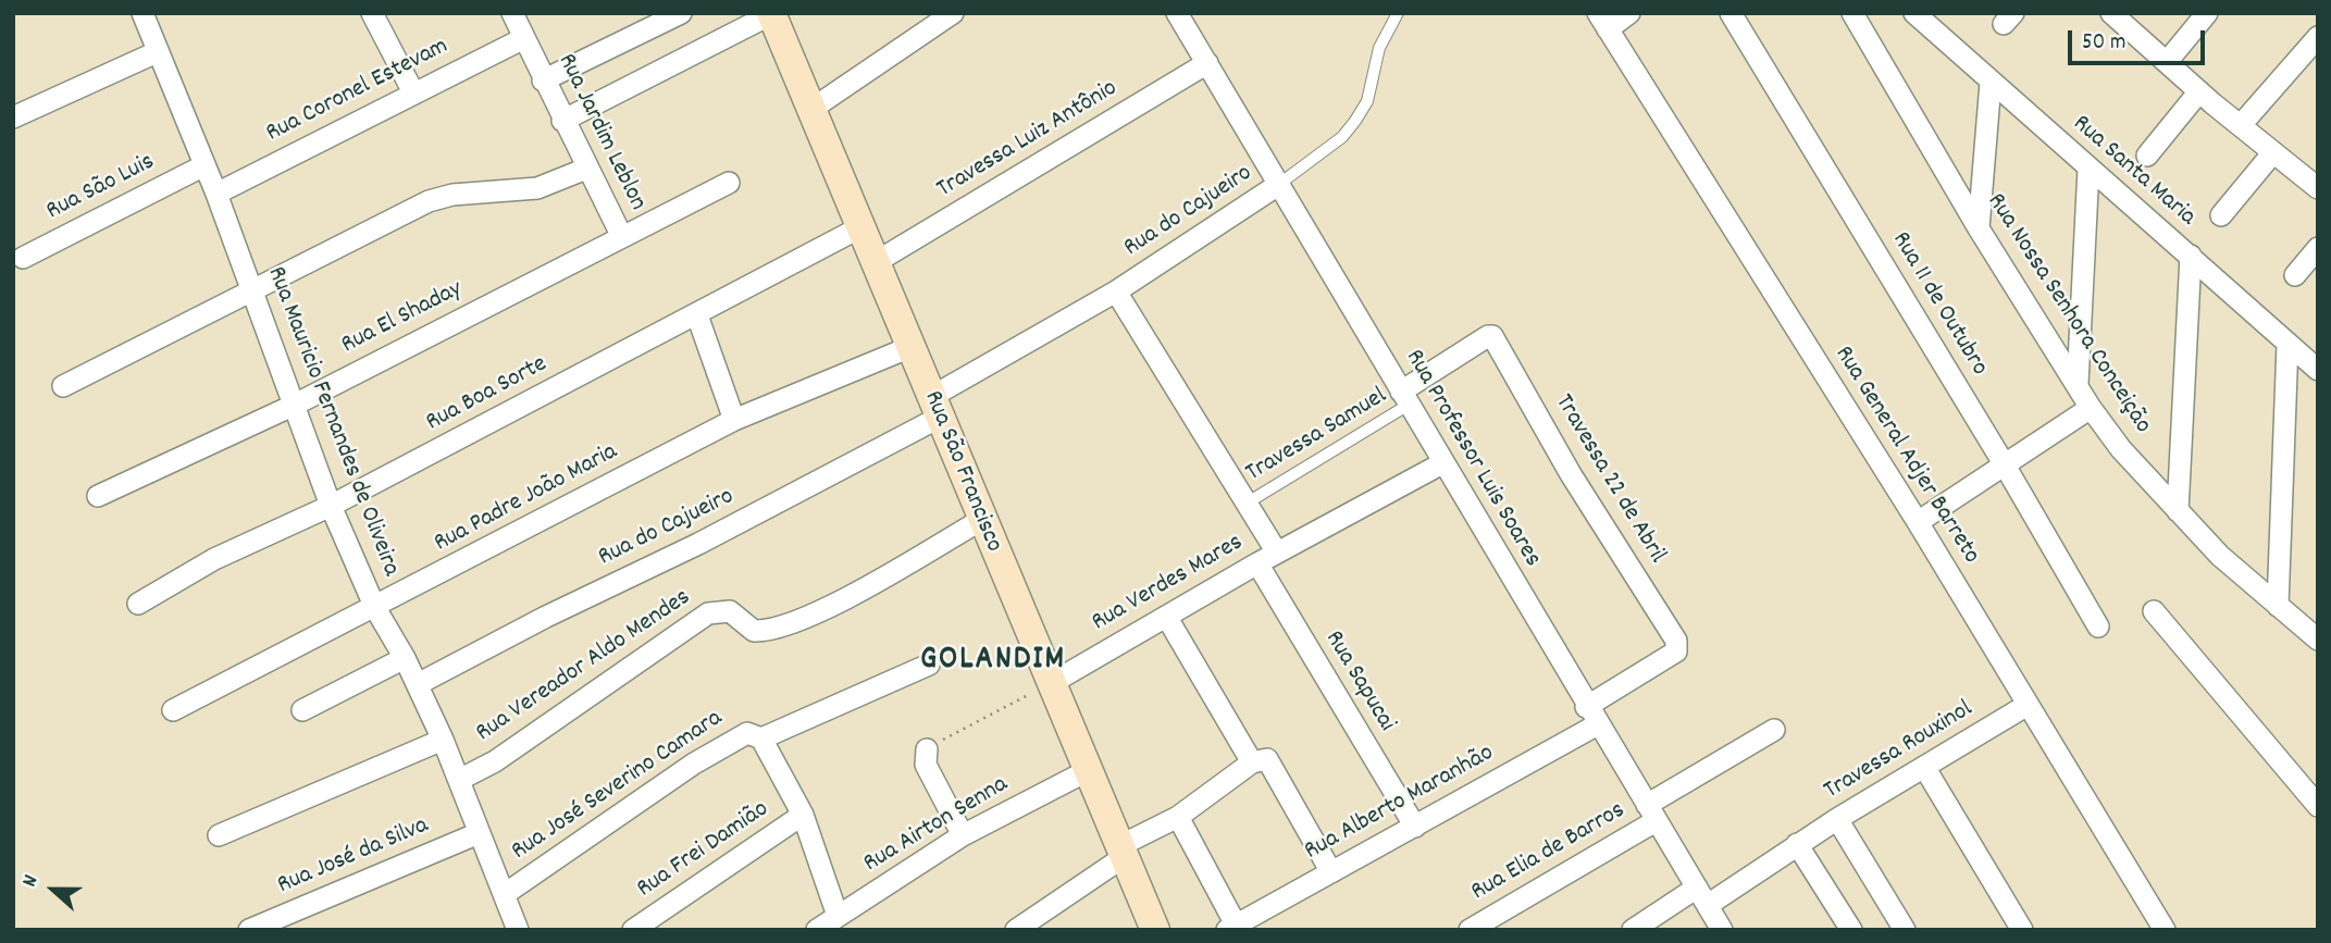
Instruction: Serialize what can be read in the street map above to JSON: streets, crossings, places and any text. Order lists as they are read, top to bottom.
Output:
{
  "streets": {
    "street": [
      "Rua Coronel Estevam",
      "Rua Jardim Leblon",
      "Travessa Luiz Antônio",
      "Rua Santa Maria",
      "Rua São Luis",
      "Rua do Cajueiro",
      "Rua 11 de Outubro",
      "Rua Nossa Senhora Conceição",
      "Rua El Shaday",
      "Rua Boa Sorte",
      "Rua Mauricio Fernandes de Oliveira",
      "Rua General Adjer Barreto",
      "Rua Professor Luis Soares",
      "Rua São Francisco",
      "Travessa 22 de Abril",
      "Rua Padre João Maria",
      "Rua Verdes Mares",
      "Rua Vereador Aldo Mendes",
      "Rua Sapucai",
      "Travessa Rouxinol",
      "Rua José Severino Camara",
      "Rua Alberto Maranhão",
      "Rua Airton Senna",
      "Rua Frei Damião",
      "Rua Elia de Barros",
      "Rua José da Silva"
    ],
    "lane": ["Travessa Samuel"]
  },
  "crossings": [
    ["Rua Coronel Estevam", "Rua Jardim Leblon"],
    ["Rua Coronel Estevam", "Rua Mauricio Fernandes de Oliveira"],
    ["Rua Jardim Leblon", "Rua El Shaday"],
    ["Travessa Luiz Antônio", "Rua Professor Luis Soares"],
    ["Travessa Luiz Antônio", "Rua São Francisco"],
    ["Rua São Luis", "Rua Mauricio Fernandes de Oliveira"],
    ["Rua do Cajueiro", "Rua Mauricio Fernandes de Oliveira"],
    ["Rua do Cajueiro", "Rua Professor Luis Soares"],
    ["Rua do Cajueiro", "Rua São Francisco"],
    ["Rua El Shaday", "Rua Mauricio Fernandes de Oliveira"],
    ["Rua Boa Sorte", "Rua Mauricio Fernandes de Oliveira"],
    ["Rua Boa Sorte", "Rua São Francisco"],
    ["Rua Mauricio Fernandes de Oliveira", "Rua Padre João Maria"],
    ["Rua Mauricio Fernandes de Oliveira", "Rua Vereador Aldo Mendes"],
    ["Rua Mauricio Fernandes de Oliveira", "Rua José Severino Camara"],
    ["Rua Mauricio Fernandes de Oliveira", "Rua José da Silva"],
    ["Travessa Samuel", "Rua Professor Luis Soares"],
    ["Travessa Samuel", "Travessa 22 de Abril"],
    ["Rua General Adjer Barreto", "Travessa Rouxinol"],
    ["Rua Professor Luis Soares", "Travessa 22 de Abril"],
    ["Rua Professor Luis Soares", "Rua Verdes Mares"],
    ["Rua Professor Luis Soares", "Travessa Rouxinol"],
    ["Rua Professor Luis Soares", "Rua Alberto Maranhão"],
    ["Rua Professor Luis Soares", "Rua Elia de Barros"],
    ["Rua São Francisco", "Rua Padre João Maria"],
    ["Rua São Francisco", "Rua Verdes Mares"],
    ["Rua São Francisco", "Rua Vereador Aldo Mendes"],
    ["Rua São Francisco", "Rua Airton Senna"],
    ["Travessa 22 de Abril", "Rua Alberto Maranhão"],
    ["Rua Verdes Mares", "Rua Sapucai"],
    ["Rua Sapucai", "Rua Alberto Maranhão"]
  ],
  "districts": ["GOLANDIM"],
  "scale_bar": "50 m",
  "north": "left"
}
